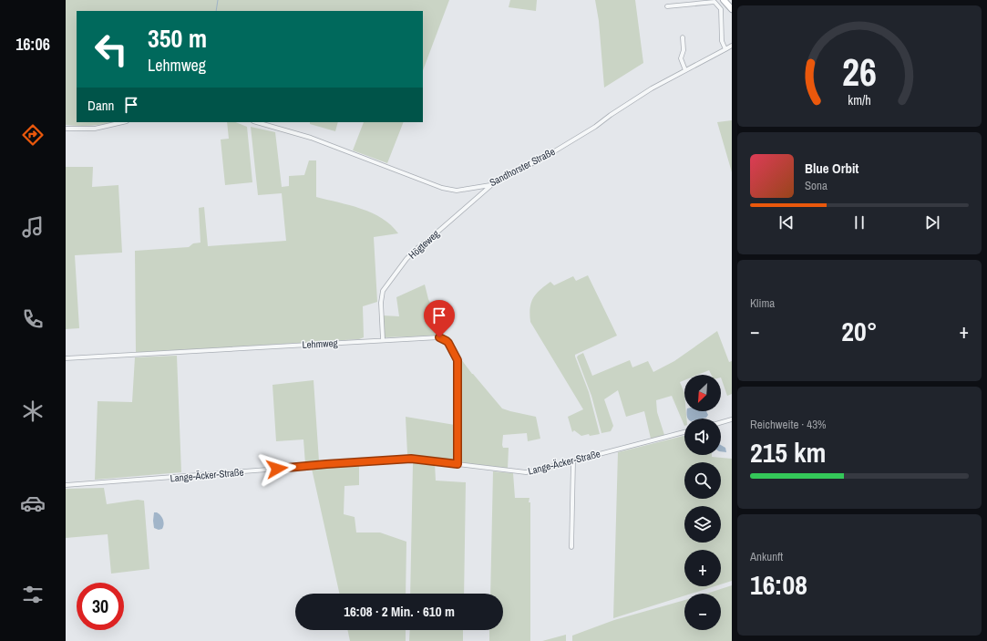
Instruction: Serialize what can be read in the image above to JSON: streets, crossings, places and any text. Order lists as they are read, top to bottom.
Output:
{
  "streets": {
    "street": [
      "Sandhorster Straße",
      "Högteweg",
      "Lehmweg",
      "Lange-Äcker-Straße"
    ]
  },
  "crossings": [
    ["Sandhorster Straße", "Högteweg"],
    ["Högteweg", "Lehmweg"],
    ["Lehmweg", "Lange-Äcker-Straße"]
  ],
  "north": "bottom left",
  "page": {
    "tabs": "16:06",
    "turn": ["350 m", "Lehmweg"],
    "then": "Dann",
    "song": ["Blue Orbit", "Sona"],
    "tile": [
      "Klima",
      ["Reichweite · 43%", "215 km"],
      ["Ankunft", "16:08"]
    ],
    "heat": ["−", "20°", "+"],
    "map_buttons": ["+", "−"],
    "limit": "30",
    "trip": "16:08 · 2 Min. · 610 m",
    "gauge": ["26", "km/h"]
  }
}
